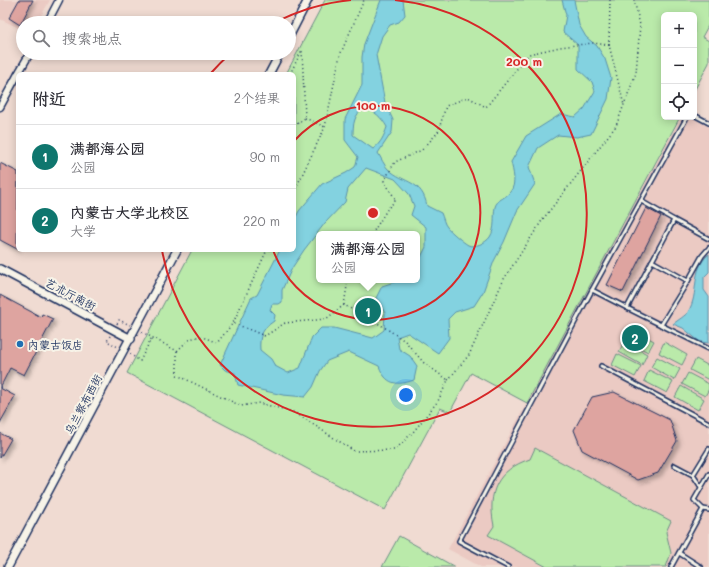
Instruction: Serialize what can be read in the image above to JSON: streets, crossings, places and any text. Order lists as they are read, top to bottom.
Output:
{
  "streets": {
    "street": ["艺术厅南街", "乌兰察布西街"]
  },
  "crossings": [
    ["艺术厅南街", "乌兰察布西街"]
  ],
  "places": ["内蒙古饭店"],
  "page": {
    "map_buttons": ["+", "−"],
    "search": "搜索地点",
    "heading": ["附近", "2个结果"],
    "list": [
      {
        "mark": "1",
        "name": "满都海公园",
        "note": "公园",
        "value": "90 m"
      },
      {
        "mark": "2",
        "name": "内蒙古大学北校区",
        "note": "大学",
        "value": "220 m"
      }
    ],
    "popup": ["满都海公园", "公园"],
    "pins": ["1", "2"]
  },
  "rings": ["200 m", "100 m"]
}
